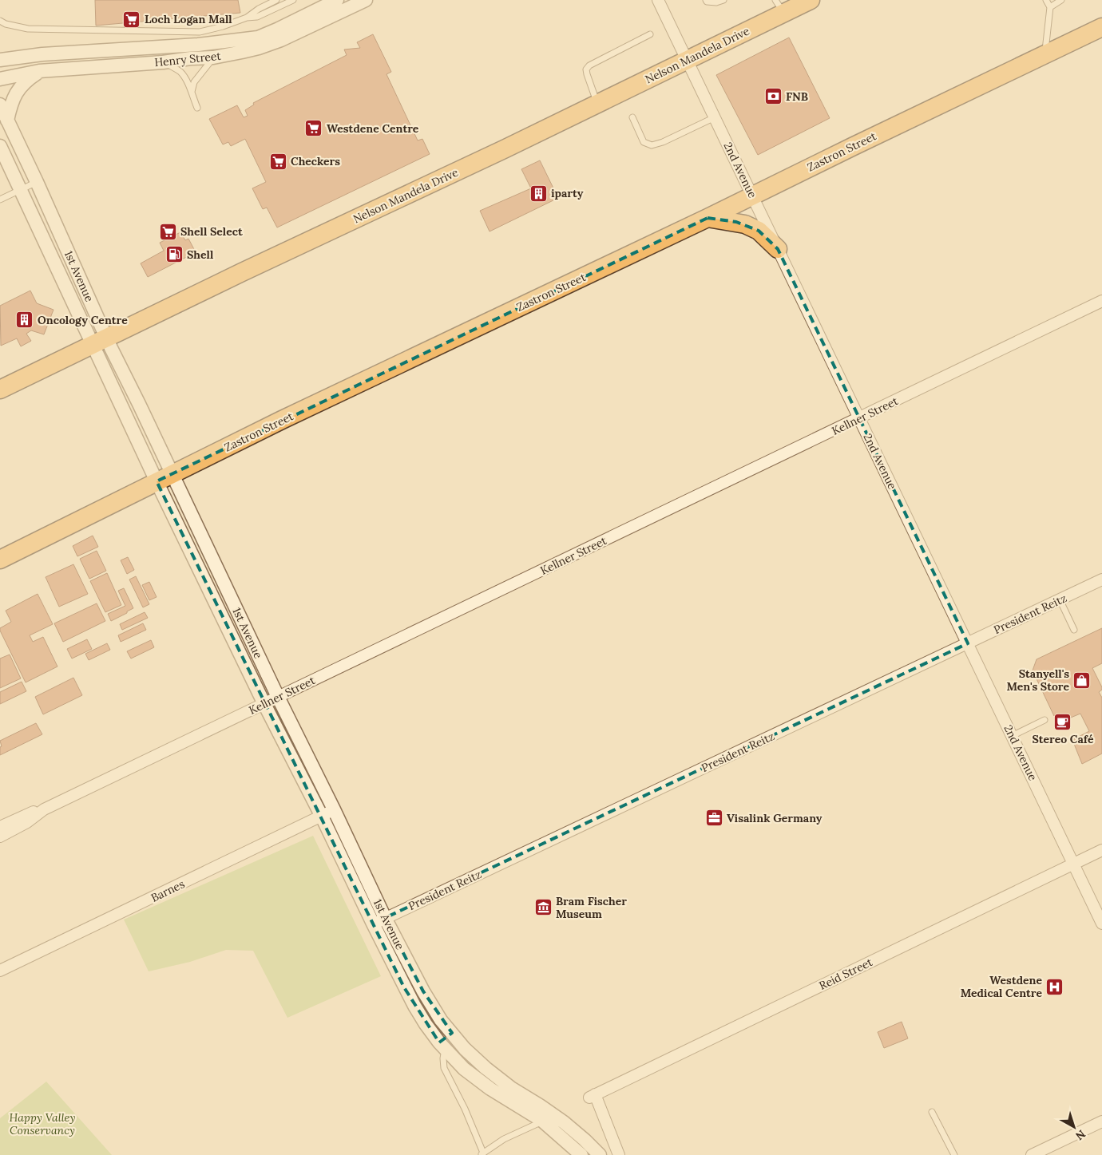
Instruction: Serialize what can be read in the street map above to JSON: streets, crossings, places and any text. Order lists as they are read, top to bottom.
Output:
{
  "streets": {
    "highway": ["Nelson Mandela Drive", "Zastron Street"],
    "street": [
      "Henry Street",
      "2nd Avenue",
      "1st Avenue",
      "Kellner Street",
      "President Reitz",
      "Barnes",
      "Reid Street"
    ]
  },
  "crossings": [
    ["Nelson Mandela Drive", "2nd Avenue"],
    ["Nelson Mandela Drive", "1st Avenue"],
    ["Zastron Street", "2nd Avenue"],
    ["Zastron Street", "1st Avenue"],
    ["2nd Avenue", "Kellner Street"],
    ["2nd Avenue", "President Reitz"],
    ["2nd Avenue", "Reid Street"],
    ["1st Avenue", "Kellner Street"],
    ["1st Avenue", "President Reitz"],
    ["1st Avenue", "Barnes"]
  ],
  "parks": ["Happy Valley Conservancy"],
  "places": {
    "supermarket": [
      "Loch Logan Mall",
      "Westdene Centre",
      "Checkers",
      "Shell Select"
    ],
    "bank": ["FNB"],
    "building": ["iparty", "Oncology Centre"],
    "fuel station": ["Shell"],
    "shop": ["Stanyell's Men's Store"],
    "cafe": ["Stereo Café"],
    "office": ["Visalink Germany"],
    "museum": ["Bram Fischer Museum"],
    "hospital": ["Westdene Medical Centre"]
  },
  "north": "bottom right"
}
